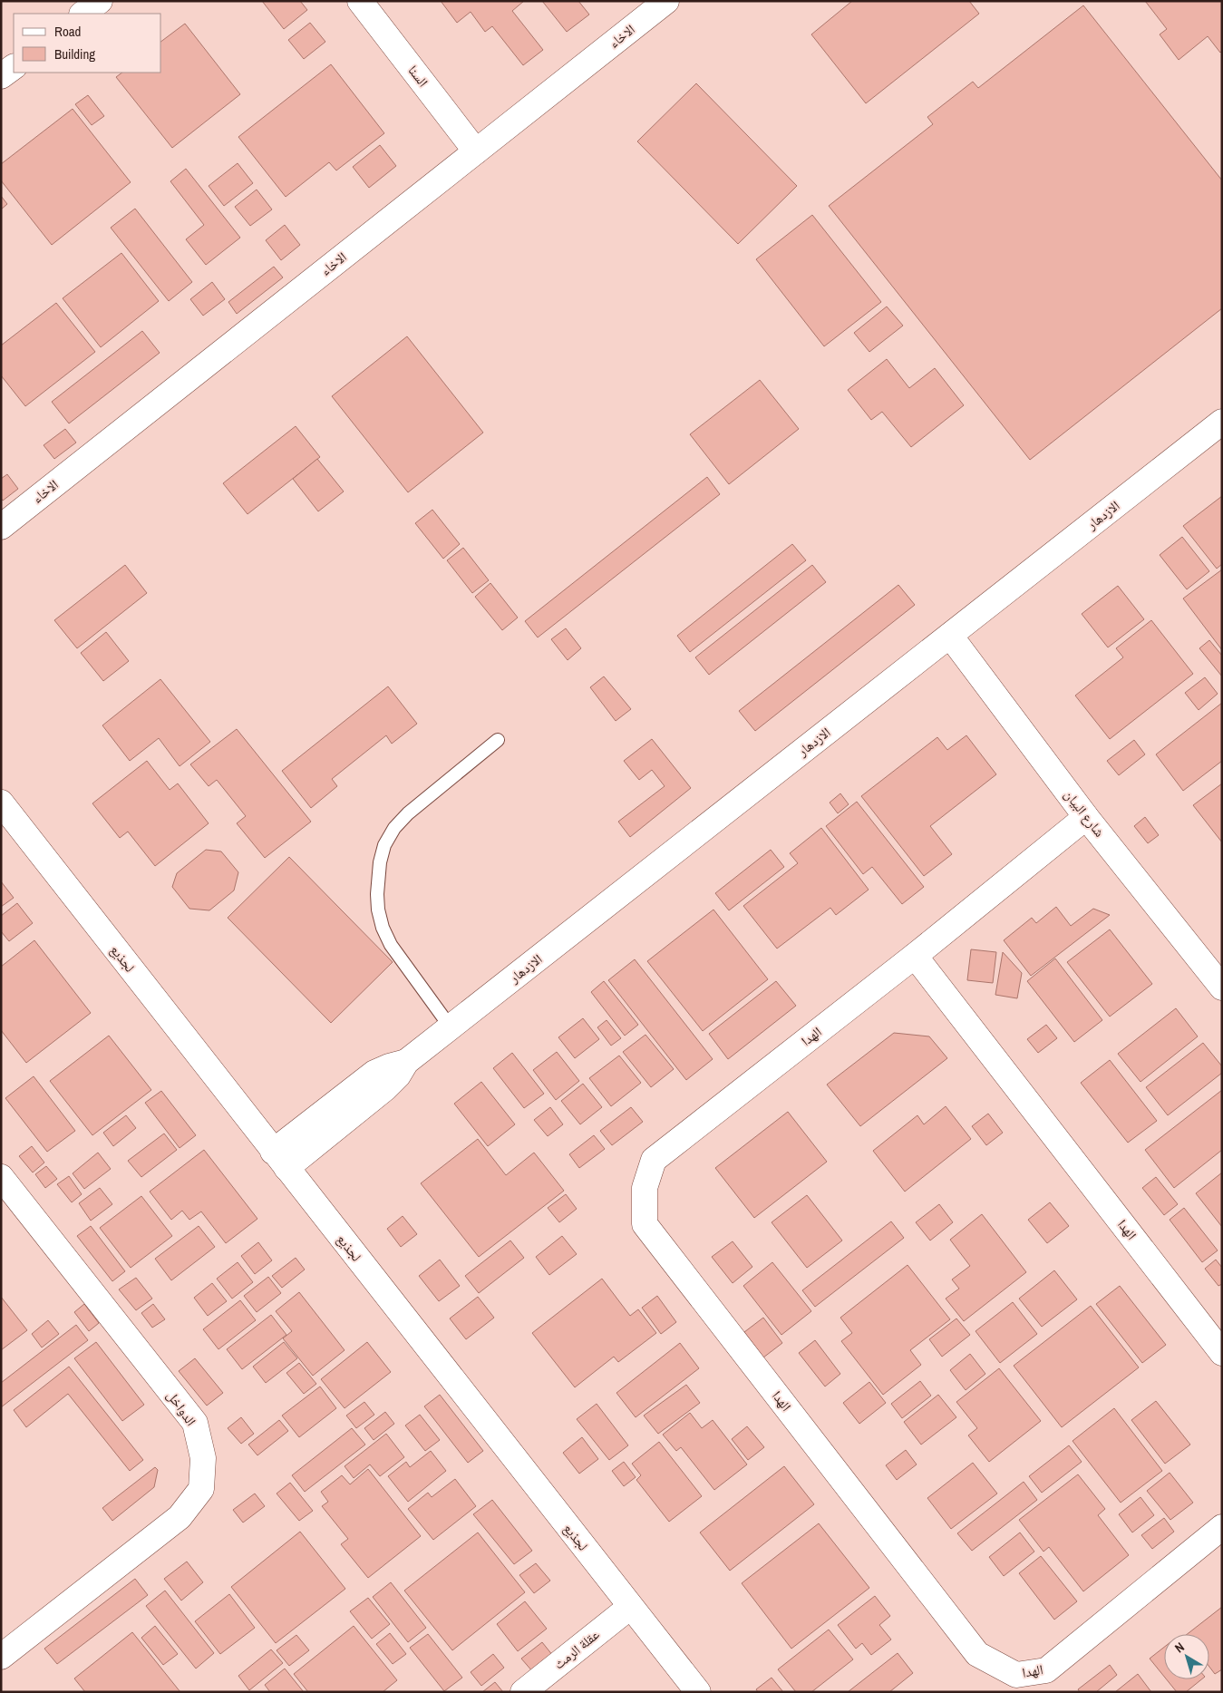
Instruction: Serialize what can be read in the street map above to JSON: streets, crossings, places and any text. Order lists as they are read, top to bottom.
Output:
{
  "streets": {
    "street": [
      "الاخاء",
      "السنا",
      "الازدهار",
      "شارع البيان",
      "لجذيع",
      "الهدا",
      "الدواخل",
      "عقلة الرمث"
    ]
  },
  "crossings": [
    ["الاخاء", "السنا"],
    ["الازدهار", "شارع البيان"],
    ["الازدهار", "لجذيع"],
    ["شارع البيان", "الهدا"],
    ["لجذيع", "عقلة الرمث"]
  ],
  "legend": ["Road", "Building"],
  "north": "top left"
}
